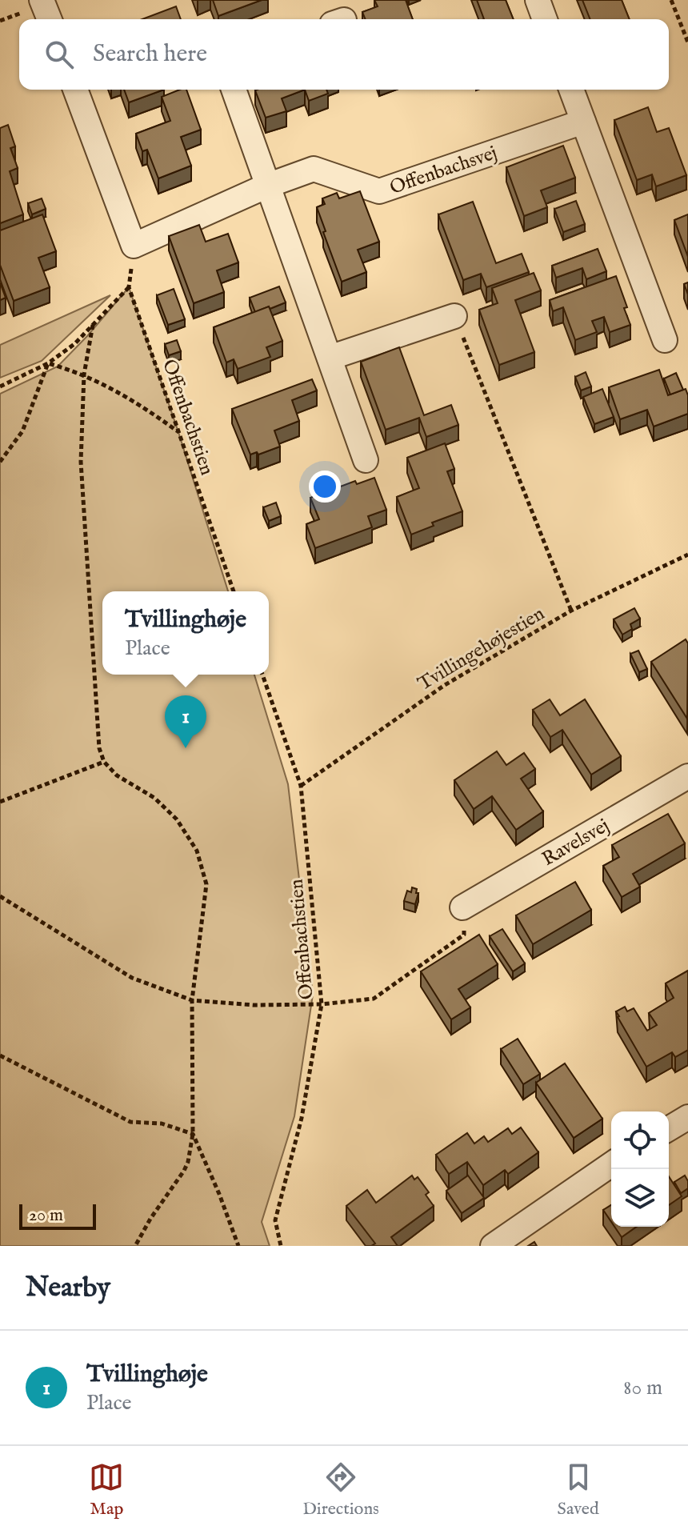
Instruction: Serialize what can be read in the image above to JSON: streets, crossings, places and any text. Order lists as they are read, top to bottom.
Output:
{
  "streets": {
    "street": ["Offenbachsvej", "Ravelsvej"],
    "path": ["Offenbachstien", "Tvillingehøjestien"]
  },
  "crossings": [
    ["Offenbachsvej", "Offenbachstien"],
    ["Offenbachstien", "Tvillingehøjestien"]
  ],
  "scale_bar": "20 m",
  "page": {
    "search": "Search here",
    "popup": ["Tvillinghøje", "Place"],
    "pins": "1",
    "scale": "20 m",
    "heading": "Nearby",
    "list": [
      {
        "mark": "1",
        "name": "Tvillinghøje",
        "note": "Place",
        "value": "80 m"
      }
    ],
    "nav": ["Map", "Directions", "Saved"]
  }
}
